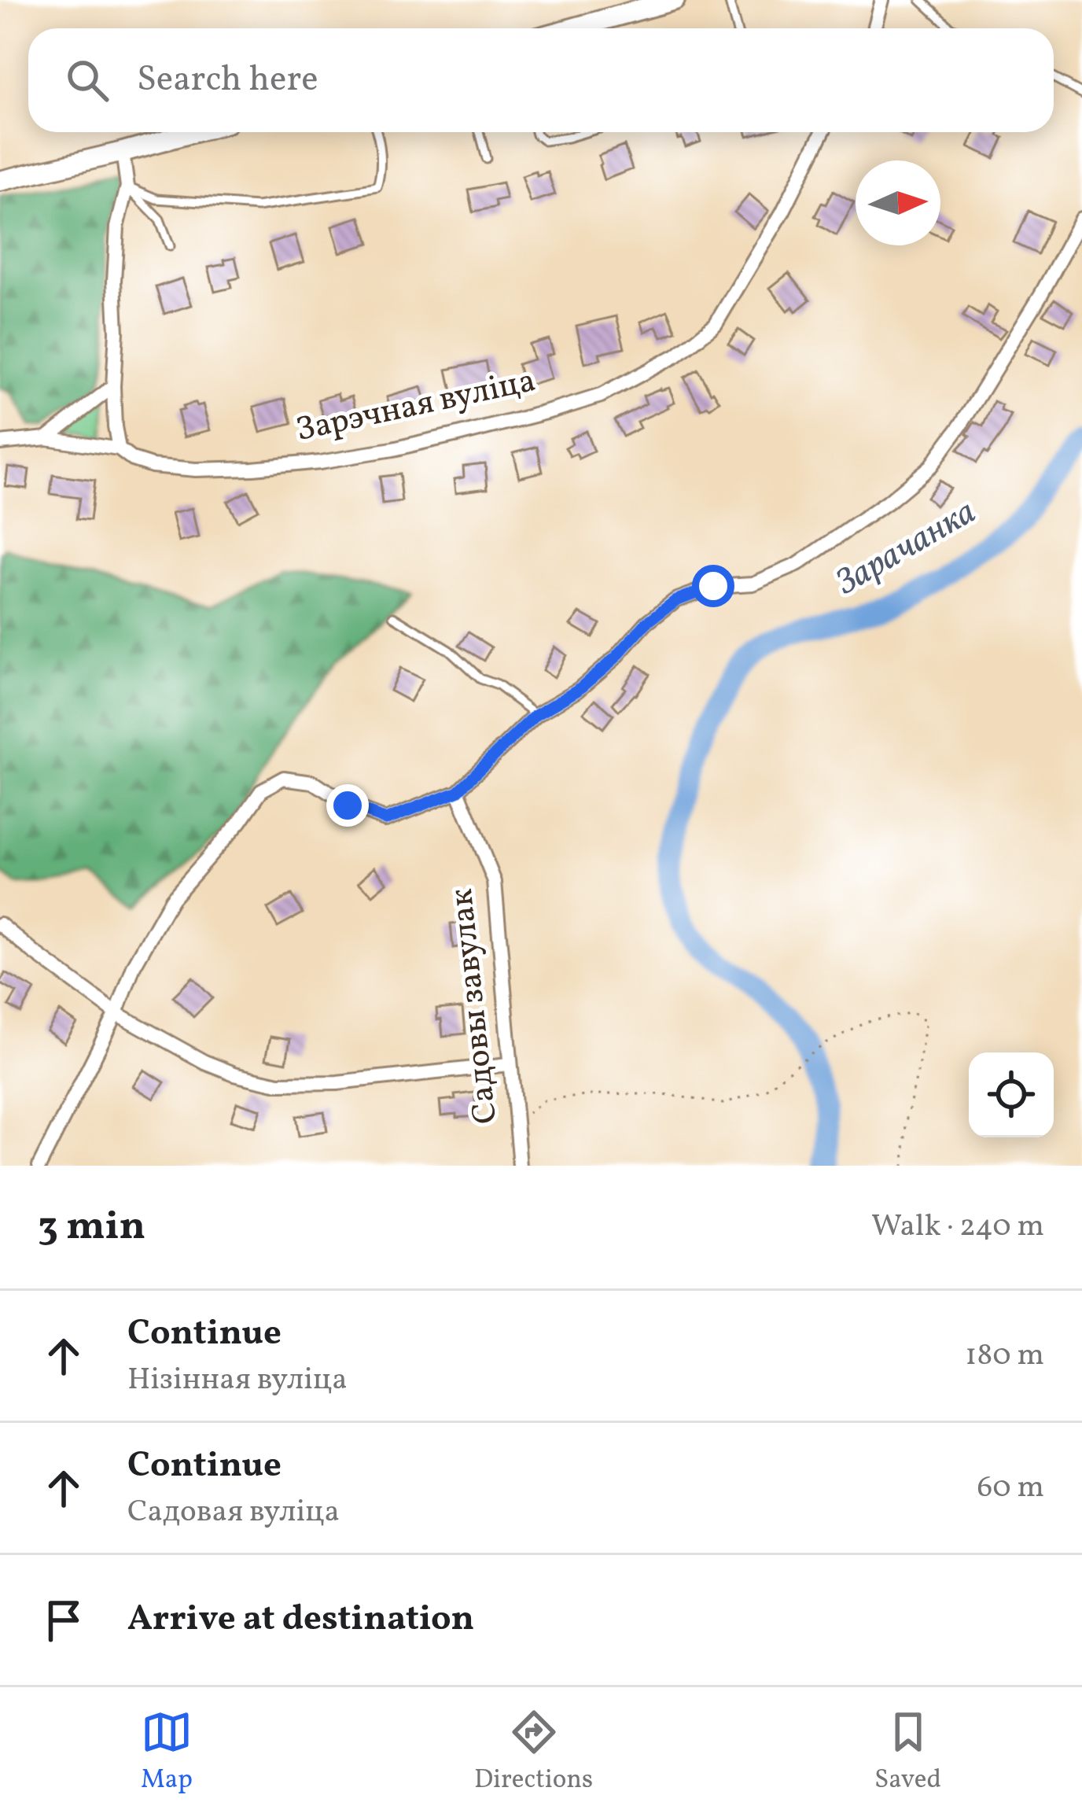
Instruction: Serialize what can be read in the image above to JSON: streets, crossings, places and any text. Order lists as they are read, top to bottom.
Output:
{
  "streets": {
    "street": ["Зарэчная вуліца", "Садовы завулак"]
  },
  "water": ["Зарачанка"],
  "north": "right",
  "page": {
    "search": "Search here",
    "heading": ["3 min", "Walk · 240 m"],
    "list": [
      ["Continue", "Нізінная вуліца", "180 m"],
      ["Continue", "Садовая вуліца", "60 m"],
      "Arrive at destination"
    ],
    "nav": ["Map", "Directions", "Saved"]
  }
}
